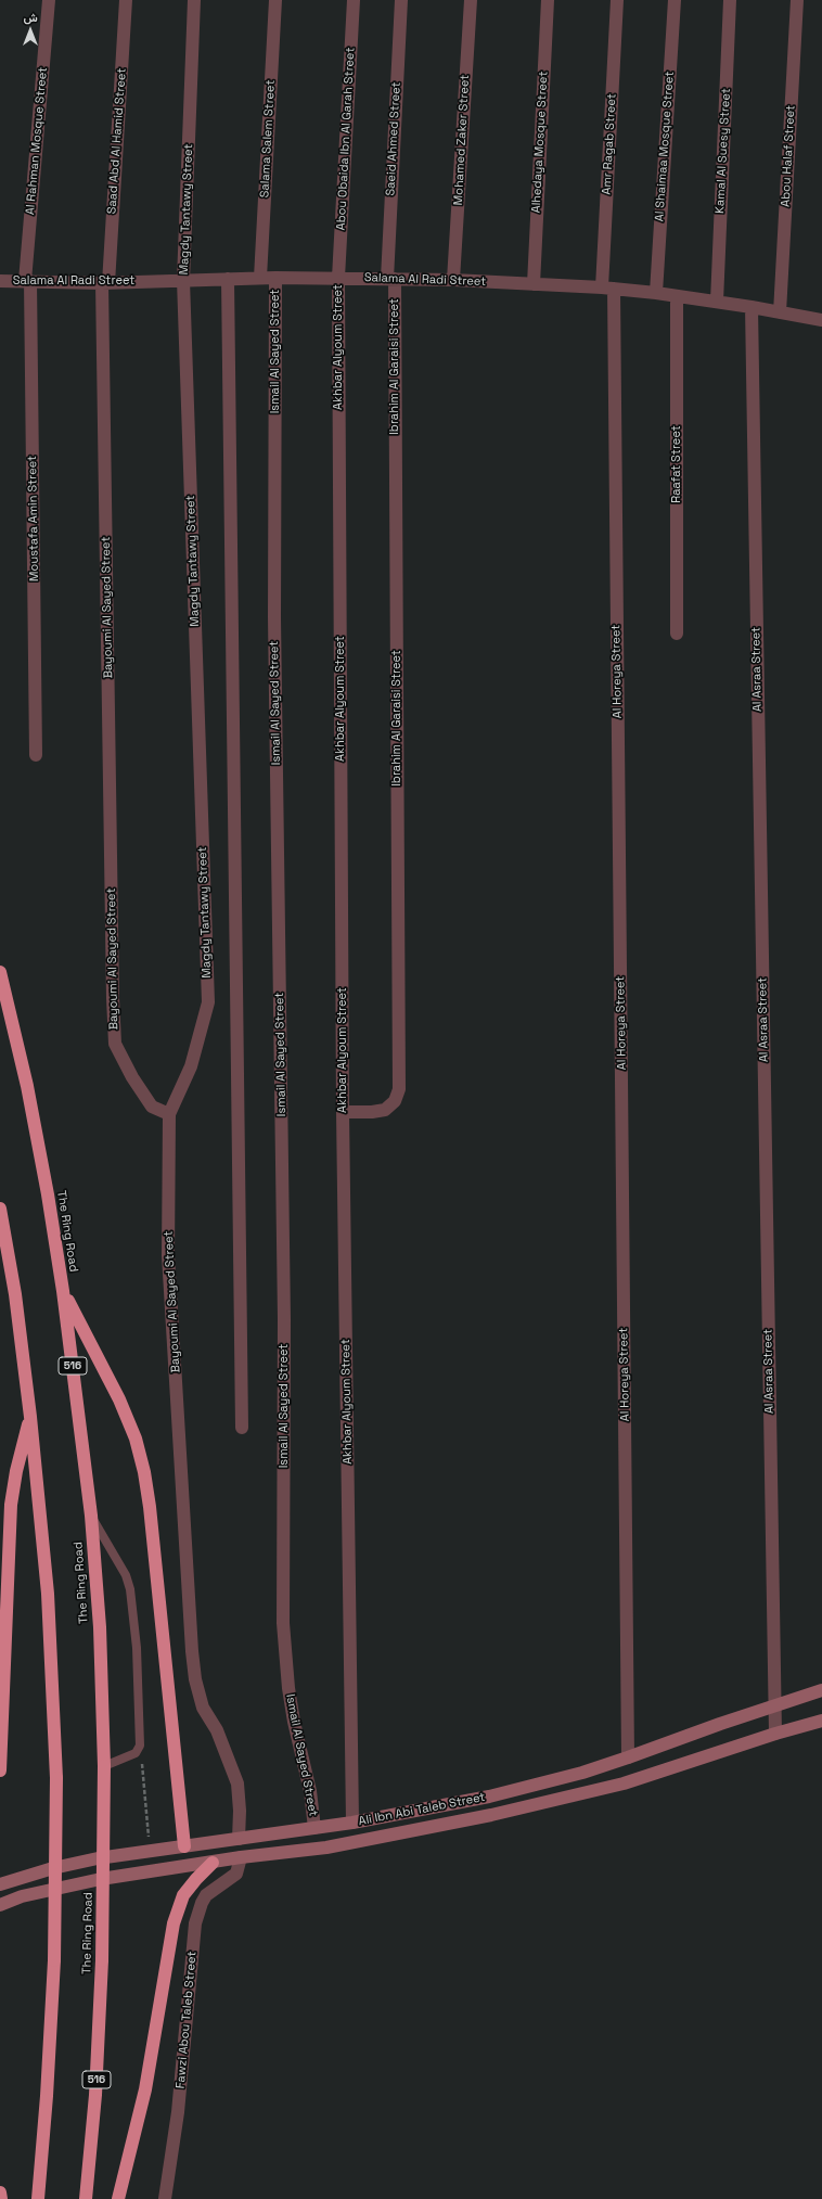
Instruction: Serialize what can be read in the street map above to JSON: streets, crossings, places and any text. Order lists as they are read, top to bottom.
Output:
{
  "streets": {
    "highway": ["The Ring Road", "516"],
    "street": [
      "Salama Salem Street",
      "Abou Obaida Ibn Al Garah Street",
      "Saeid Ahmed Street",
      "Mohamed Zaker Street",
      "Al Rahman Mosque Street",
      "Saad Abd Al Hamid Street",
      "Alhedaya Mosque Street",
      "Amr Ragab Street",
      "Al Shaimaa Mosque Street",
      "Kamal Al Suesy Street",
      "Abou Halaf Street",
      "Magdy Tantawy Street",
      "Salama Al Radi Street",
      "Akhbar Alyoum Street",
      "Ismail Al Sayed Street",
      "Ibrahim Al Garaisi Street",
      "Raafat Street",
      "Moustafa Amin Street",
      "Bayoumi Al Sayed Street",
      "Al Asraa Street",
      "Al Horeya Street",
      "Ali Ibn Abi Taleb Street",
      "Fawzi Abou Taleb Street"
    ]
  },
  "crossings": [
    ["Salama Salem Street", "Salama Al Radi Street"],
    ["Abou Obaida Ibn Al Garah Street", "Salama Al Radi Street"],
    ["Abou Obaida Ibn Al Garah Street", "Akhbar Alyoum Street"],
    ["Saeid Ahmed Street", "Salama Al Radi Street"],
    ["Saeid Ahmed Street", "Ibrahim Al Garaisi Street"],
    ["Mohamed Zaker Street", "Salama Al Radi Street"],
    ["Al Rahman Mosque Street", "Salama Al Radi Street"],
    ["Al Rahman Mosque Street", "Moustafa Amin Street"],
    ["Saad Abd Al Hamid Street", "Salama Al Radi Street"],
    ["Saad Abd Al Hamid Street", "Bayoumi Al Sayed Street"],
    ["Alhedaya Mosque Street", "Salama Al Radi Street"],
    ["Amr Ragab Street", "Salama Al Radi Street"],
    ["Amr Ragab Street", "Al Horeya Street"],
    ["Al Shaimaa Mosque Street", "Salama Al Radi Street"],
    ["Kamal Al Suesy Street", "Salama Al Radi Street"],
    ["Abou Halaf Street", "Salama Al Radi Street"],
    ["Magdy Tantawy Street", "Salama Al Radi Street"],
    ["Magdy Tantawy Street", "Bayoumi Al Sayed Street"],
    ["Salama Al Radi Street", "Akhbar Alyoum Street"],
    ["Salama Al Radi Street", "Ismail Al Sayed Street"],
    ["Salama Al Radi Street", "Ibrahim Al Garaisi Street"],
    ["Salama Al Radi Street", "Raafat Street"],
    ["Salama Al Radi Street", "Moustafa Amin Street"],
    ["Salama Al Radi Street", "Bayoumi Al Sayed Street"],
    ["Salama Al Radi Street", "Al Asraa Street"],
    ["Salama Al Radi Street", "Al Horeya Street"],
    ["Akhbar Alyoum Street", "Ibrahim Al Garaisi Street"],
    ["Akhbar Alyoum Street", "Ali Ibn Abi Taleb Street"],
    ["Ismail Al Sayed Street", "Ali Ibn Abi Taleb Street"],
    ["Bayoumi Al Sayed Street", "Ali Ibn Abi Taleb Street"],
    ["Al Asraa Street", "Ali Ibn Abi Taleb Street"],
    ["Al Horeya Street", "Ali Ibn Abi Taleb Street"],
    ["Ali Ibn Abi Taleb Street", "Fawzi Abou Taleb Street"]
  ],
  "north": "top"
}
